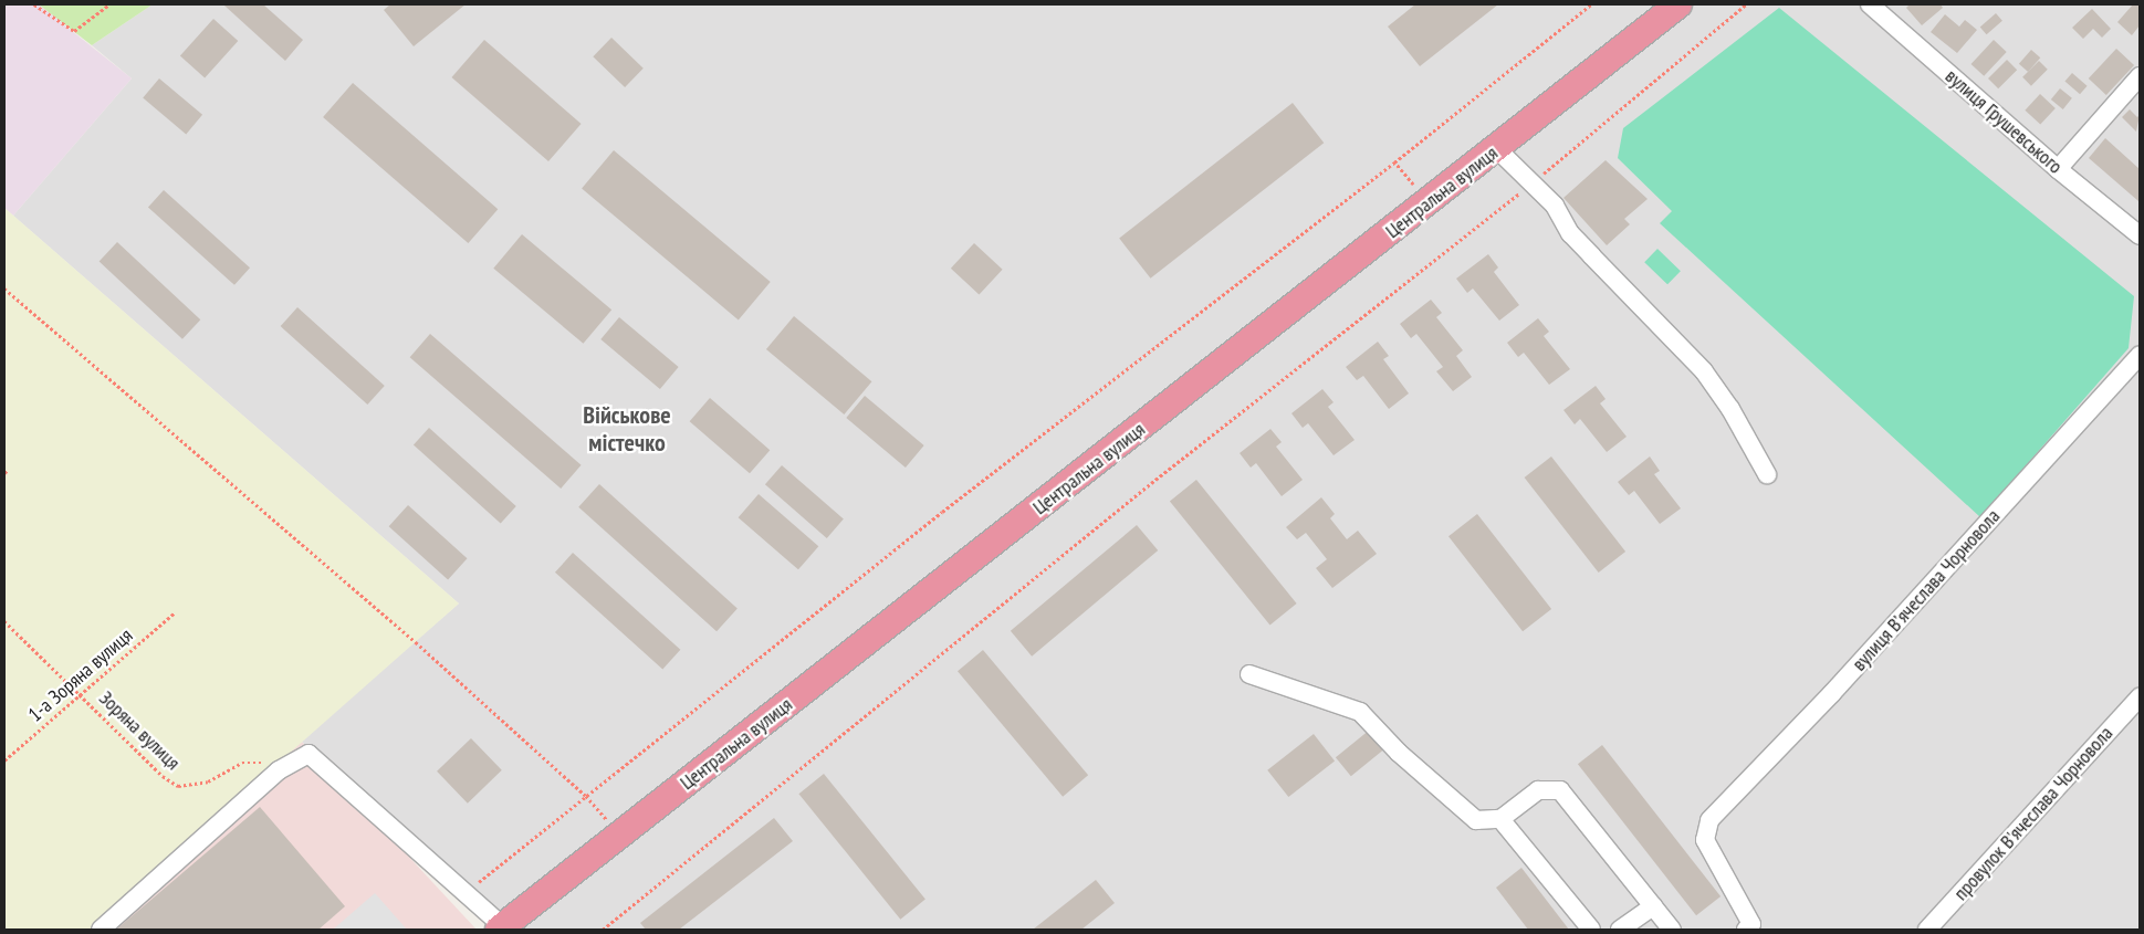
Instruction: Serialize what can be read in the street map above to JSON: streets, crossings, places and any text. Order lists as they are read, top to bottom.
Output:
{
  "streets": {
    "highway": ["Центральна вулиця"],
    "street": ["вулиця Грушевського", "вулиця Вʼячеслава Чорновола", "провулок В'ячеслава Чорновола"],
    "path": ["1-а Зоряна вулиця", "Зоряна вулиця"]
  },
  "crossings": [
    ["1-а Зоряна вулиця", "Зоряна вулиця"]
  ],
  "districts": ["Військове містечко"]
}
